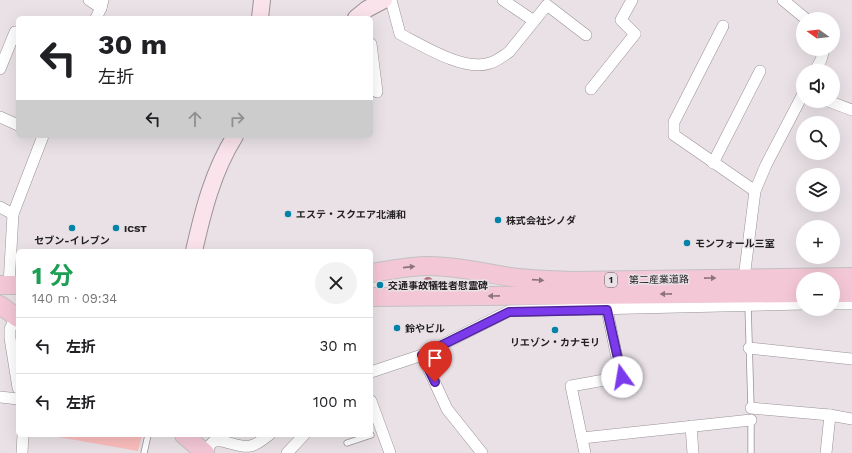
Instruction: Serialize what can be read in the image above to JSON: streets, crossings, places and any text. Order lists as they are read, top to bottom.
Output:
{
  "streets": {
    "main road": ["第二産業道路", "1"]
  },
  "places": [
    "エステ・スクエア北浦和",
    "株式会社シノダ",
    "セブン-イレブン",
    "ICST",
    "モンフォール三室",
    "交通事故犠牲者慰霊碑",
    "鈴やビル",
    "リエゾン・カナモリ"
  ],
  "north": "left",
  "page": {
    "map_buttons": ["+", "−"],
    "turn": ["30 m", "左折"],
    "heading": ["1 分", "140 m · 09:34"],
    "list": [
      {
        "name": "左折",
        "value": "30 m"
      },
      {
        "name": "左折",
        "value": "100 m"
      }
    ]
  }
}
